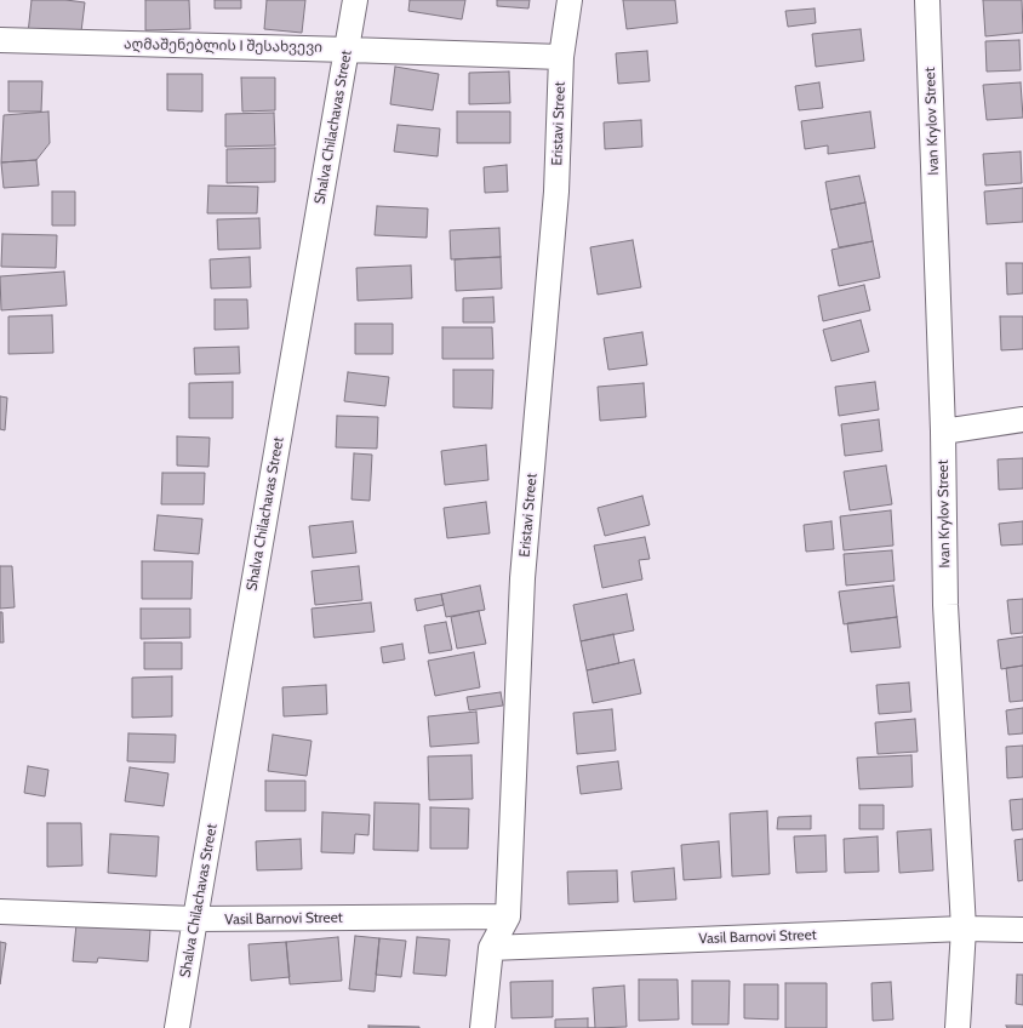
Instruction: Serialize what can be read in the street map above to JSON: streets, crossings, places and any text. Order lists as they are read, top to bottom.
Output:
{
  "streets": {
    "street": [
      "აღმაშენებლის I შესახვევი",
      "Ivan Krylov Street",
      "Eristavi Street",
      "Shalva Chilachavas Street",
      "Vasil Barnovi Street"
    ]
  },
  "crossings": [
    ["აღმაშენებლის I შესახვევი", "Eristavi Street"],
    ["აღმაშენებლის I შესახვევი", "Shalva Chilachavas Street"],
    ["Ivan Krylov Street", "Vasil Barnovi Street"],
    ["Eristavi Street", "Vasil Barnovi Street"],
    ["Shalva Chilachavas Street", "Vasil Barnovi Street"]
  ]
}
